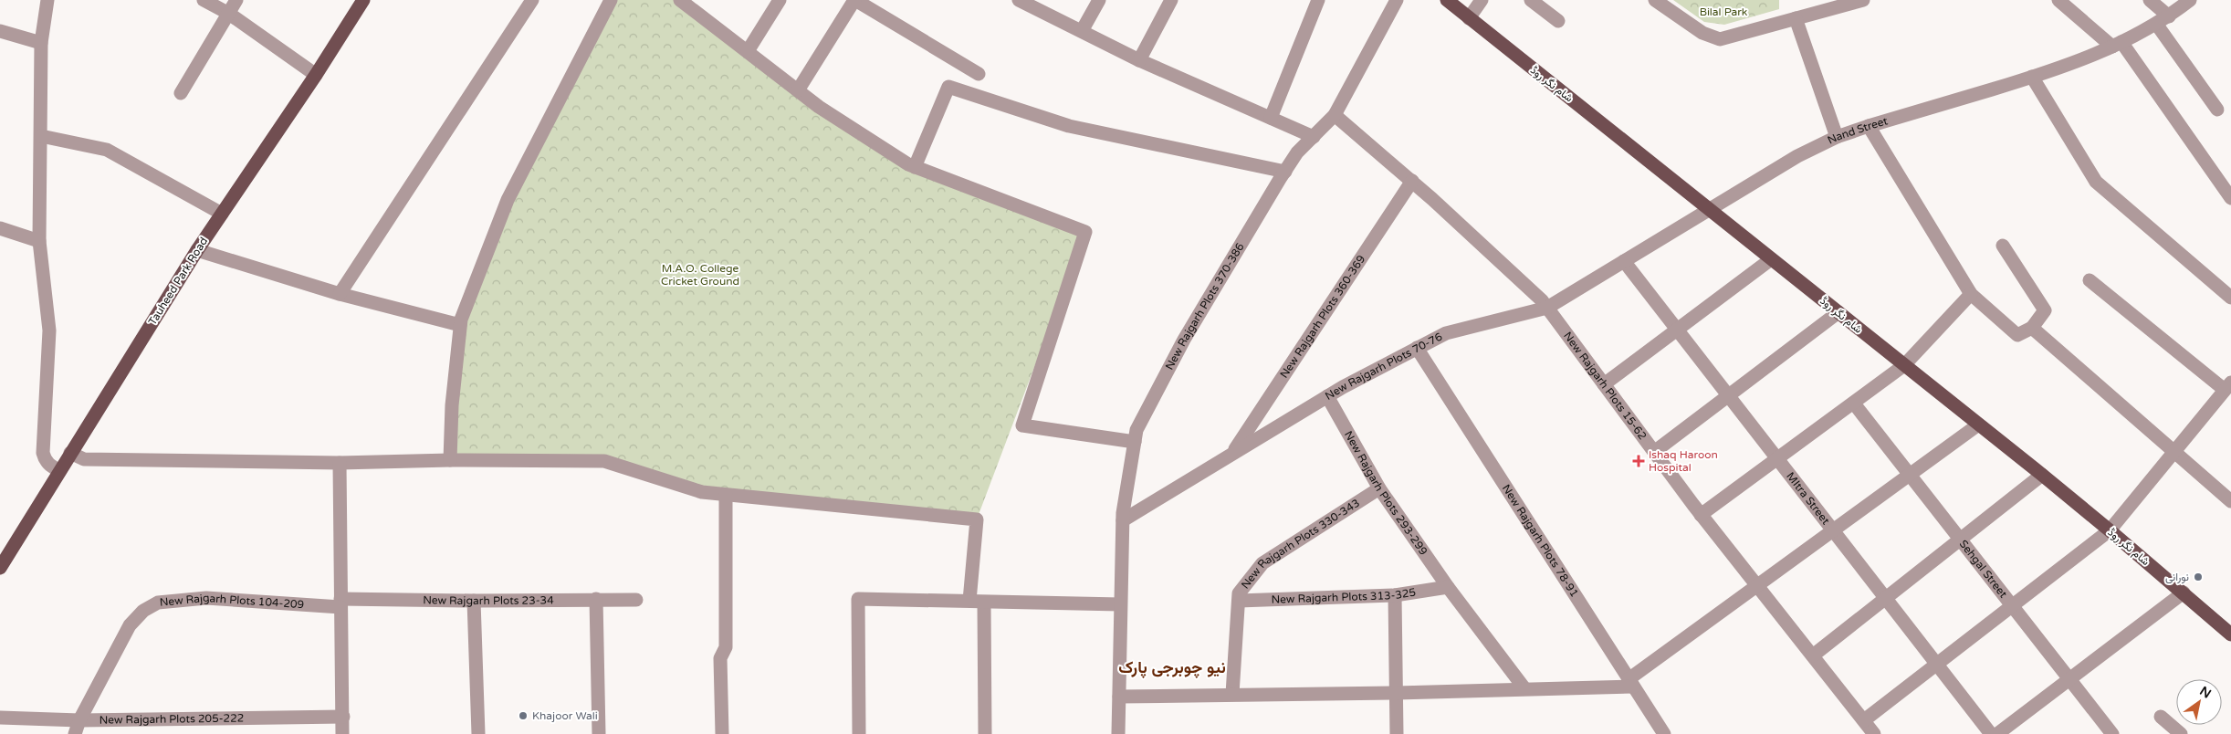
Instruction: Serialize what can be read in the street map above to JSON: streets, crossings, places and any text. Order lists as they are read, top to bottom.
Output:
{
  "streets": {
    "main road": ["شام نگر روڈ", "Tauheed Park Road"],
    "street": [
      "Nand Street",
      "New Rajgarh Plots 370-386",
      "New Rajgarh Plots 360-369",
      "New Rajgarh Plots 70-76",
      "New Rajgarh Plots 15-62",
      "New Rajgarh Plots 293-299",
      "MItra Street",
      "New Rajgarh Plots 78-91",
      "New Rajgarh Plots 330-343",
      "Sehgal Street",
      "New Rajgarh Plots 313-325",
      "New Rajgarh Plots 23-34",
      "New Rajgarh Plots 104-209",
      "New Rajgarh Plots 205-222"
    ]
  },
  "crossings": [
    ["شام نگر روڈ", "Nand Street"],
    ["Nand Street", "New Rajgarh Plots 70-76"],
    ["Nand Street", "New Rajgarh Plots 15-62"],
    ["Nand Street", "MItra Street"],
    ["New Rajgarh Plots 370-386", "New Rajgarh Plots 70-76"],
    ["New Rajgarh Plots 370-386", "New Rajgarh Plots 15-62"],
    ["New Rajgarh Plots 360-369", "New Rajgarh Plots 70-76"],
    ["New Rajgarh Plots 360-369", "New Rajgarh Plots 15-62"],
    ["New Rajgarh Plots 70-76", "New Rajgarh Plots 15-62"],
    ["New Rajgarh Plots 70-76", "New Rajgarh Plots 293-299"],
    ["New Rajgarh Plots 70-76", "New Rajgarh Plots 78-91"],
    ["New Rajgarh Plots 293-299", "New Rajgarh Plots 330-343"],
    ["New Rajgarh Plots 293-299", "New Rajgarh Plots 313-325"],
    ["New Rajgarh Plots 330-343", "New Rajgarh Plots 313-325"],
    ["New Rajgarh Plots 23-34", "New Rajgarh Plots 104-209"],
    ["New Rajgarh Plots 104-209", "New Rajgarh Plots 205-222"]
  ],
  "districts": ["نیو چوبرجی پارک"],
  "parks": ["Bilal Park", "M.A.O. College Cricket Ground"],
  "places": {
    "health": ["Ishaq Haroon Hospital"],
    "other": ["نورانی", "Khajoor Wali"]
  },
  "north": "top right"
}
